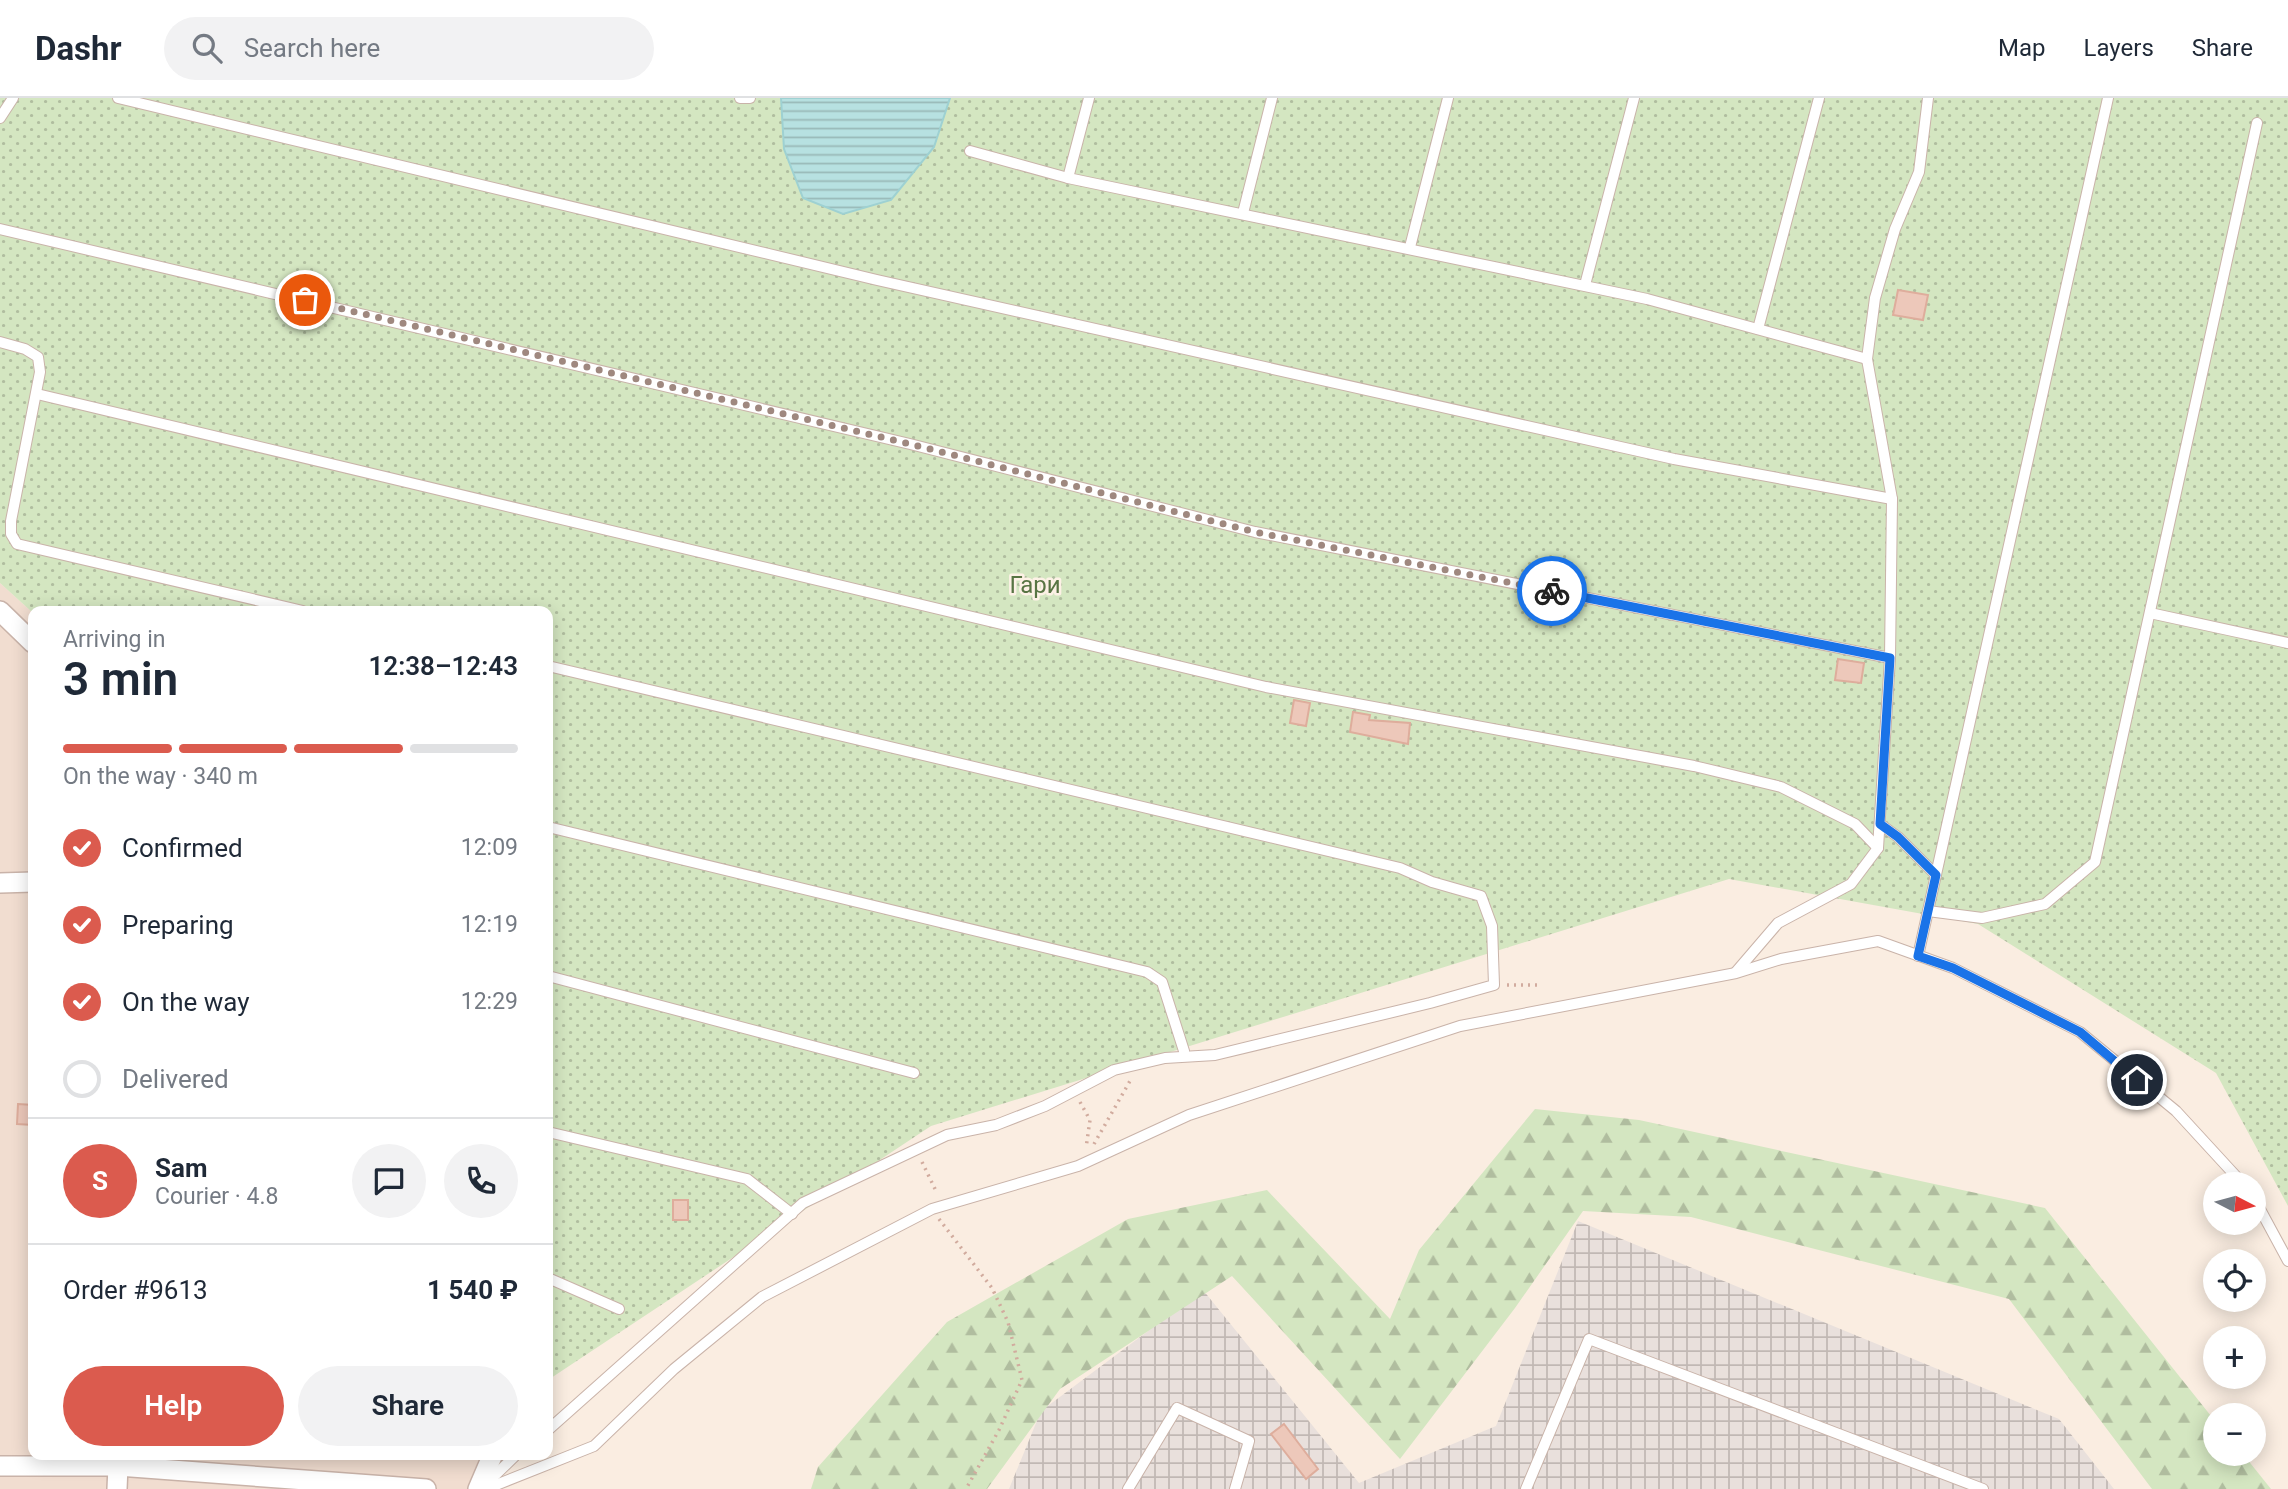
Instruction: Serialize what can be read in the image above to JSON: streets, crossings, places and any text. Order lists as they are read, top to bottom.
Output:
{
  "parks": ["Гари"],
  "north": "right",
  "page": {
    "header": "Dashr",
    "search": "Search here",
    "nav": ["Map", "Layers", "Share"],
    "heading": ["3 min", "Arriving in", "12:38–12:43"],
    "panel": [
      "Sam",
      "Courier · 4.8",
      "Order #9613",
      "1 540 ₽"
    ],
    "bar": "On the way · 340 m",
    "list": [
      ["Confirmed", "12:09"],
      ["Preparing", "12:19"],
      ["On the way", "12:29"],
      "Delivered"
    ],
    "round": "S",
    "map_buttons": ["+", "−"],
    "buttons": ["Help", "Share"]
  }
}
